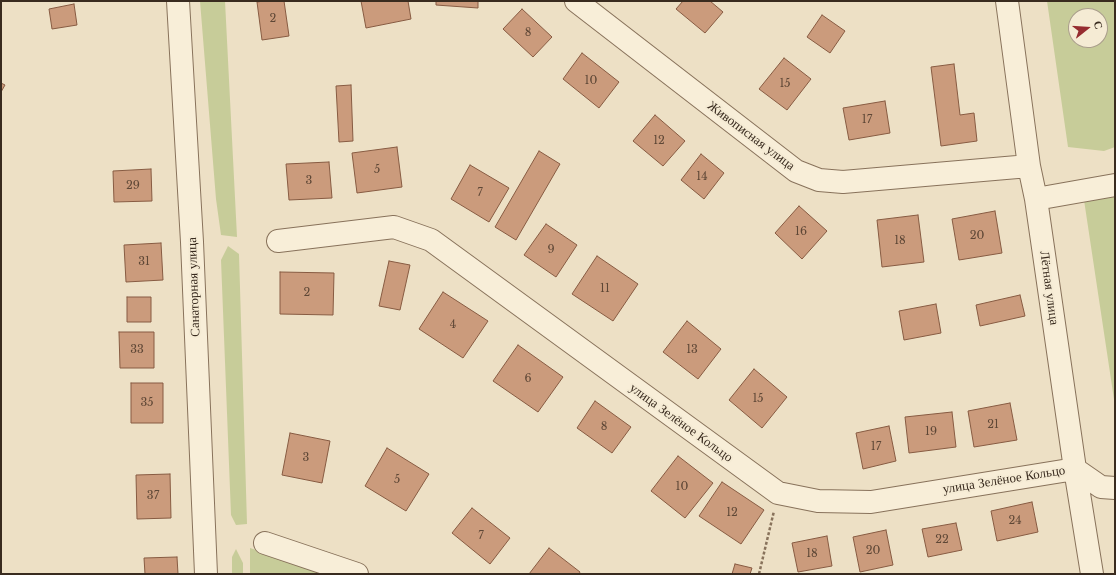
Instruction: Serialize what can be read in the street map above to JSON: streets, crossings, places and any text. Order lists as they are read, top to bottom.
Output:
{
  "streets": {
    "street": [
      "Живописная улица",
      "Санаторная улица",
      "Лётная улица",
      "улица Зелёное Кольцо"
    ]
  },
  "crossings": [
    ["Живописная улица", "Лётная улица"],
    ["Лётная улица", "улица Зелёное Кольцо"]
  ],
  "house_numbers": [
    "2",
    "8",
    "10",
    "15",
    "17",
    "12",
    "5",
    "14",
    "3",
    "29",
    "7",
    "16",
    "20",
    "18",
    "9",
    "31",
    "11",
    "2",
    "4",
    "33",
    "13",
    "6",
    "15",
    "35",
    "21",
    "8",
    "19",
    "17",
    "3",
    "5",
    "10",
    "37",
    "12",
    "24",
    "7",
    "22",
    "20",
    "18"
  ],
  "north": "right"
}
